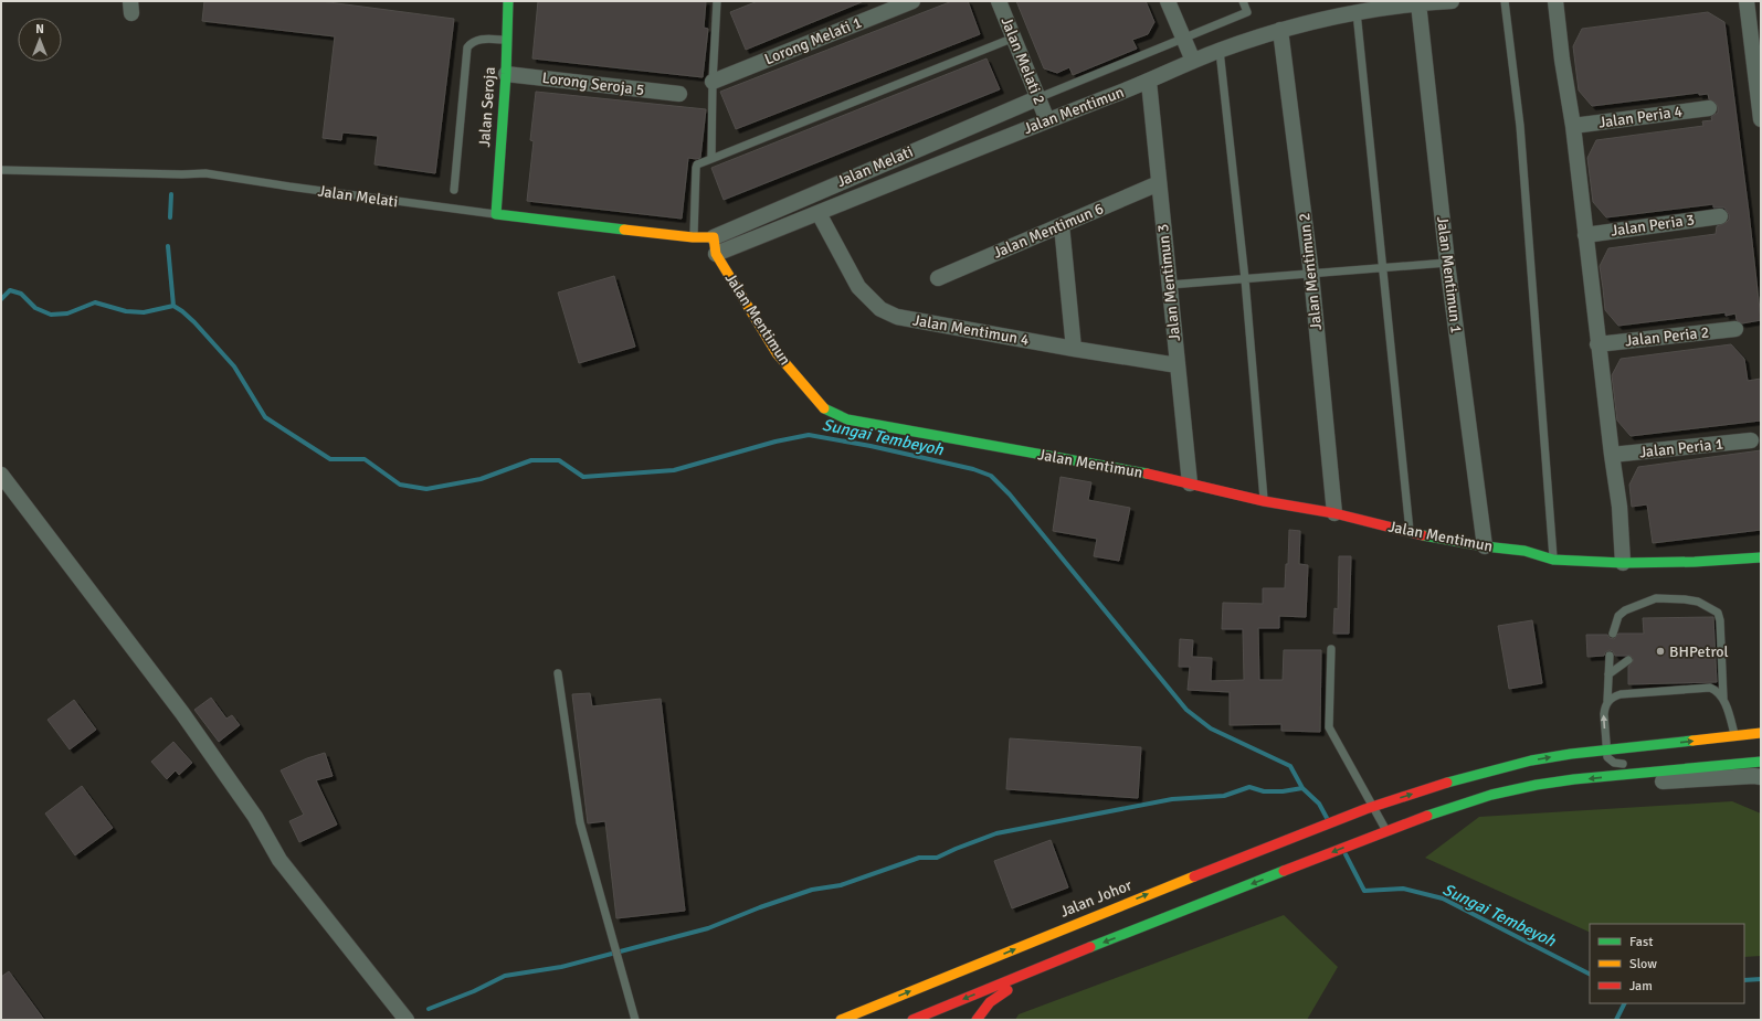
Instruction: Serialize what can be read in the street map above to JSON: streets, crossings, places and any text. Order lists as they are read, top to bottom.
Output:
{
  "streets": {
    "main road": [
      "Jalan Seroja",
      "Jalan Mentimun",
      "Jalan Melati",
      "Jalan Johor"
    ],
    "street": [
      "Lorong Melati 1",
      "Jalan Melati 2",
      "Lorong Seroja 5",
      "Jalan Peria 4",
      "Jalan Peria 3",
      "Jalan Mentimun 6",
      "Jalan Mentimun 2",
      "Jalan Mentimun 1",
      "Jalan Mentimun 3",
      "Jalan Mentimun 4",
      "Jalan Peria 2",
      "Jalan Peria 1"
    ]
  },
  "crossings": [
    ["Jalan Melati 2", "Jalan Mentimun"],
    ["Jalan Melati 2", "Jalan Melati"],
    ["Lorong Seroja 5", "Jalan Seroja"],
    ["Jalan Seroja", "Jalan Melati"],
    ["Jalan Mentimun", "Jalan Mentimun 2"],
    ["Jalan Mentimun", "Jalan Mentimun 1"],
    ["Jalan Mentimun", "Jalan Mentimun 3"],
    ["Jalan Mentimun", "Jalan Mentimun 4"],
    ["Jalan Mentimun 6", "Jalan Mentimun 3"],
    ["Jalan Mentimun 3", "Jalan Mentimun 4"]
  ],
  "water": ["Sungai Tembeyoh"],
  "places": ["BHPetrol"],
  "legend": ["Fast", "Slow", "Jam"],
  "north": "top"
}
